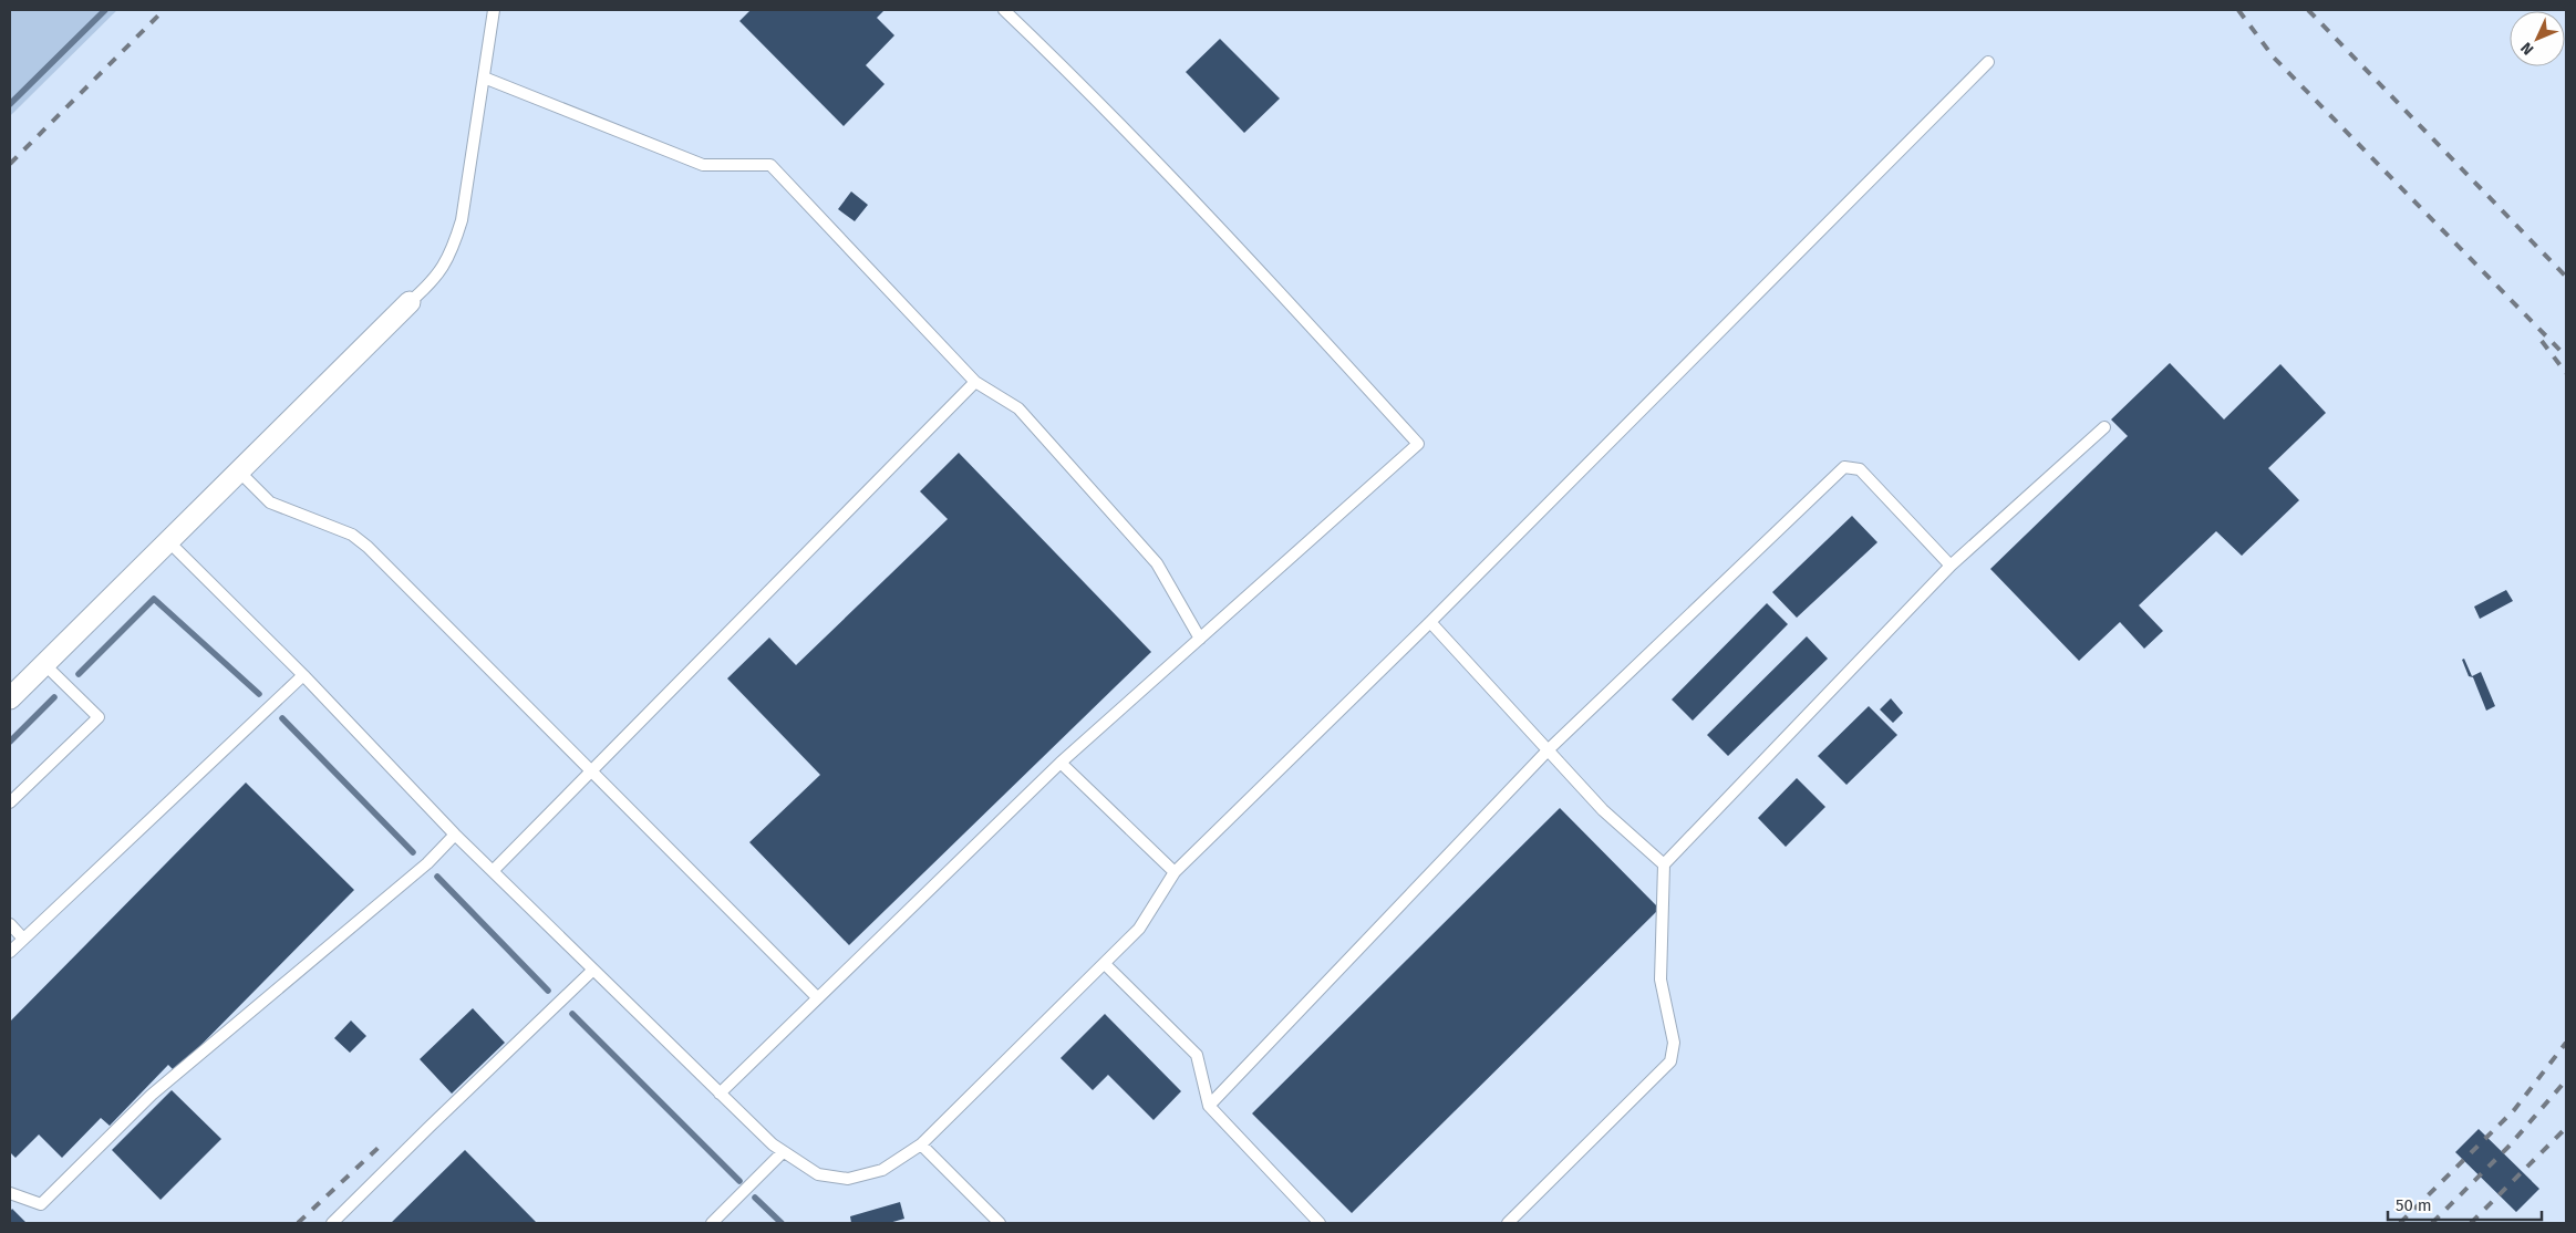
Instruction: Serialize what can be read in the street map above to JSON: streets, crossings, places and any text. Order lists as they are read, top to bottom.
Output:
{
  "scale_bar": "50 m",
  "north": "bottom left"
}
